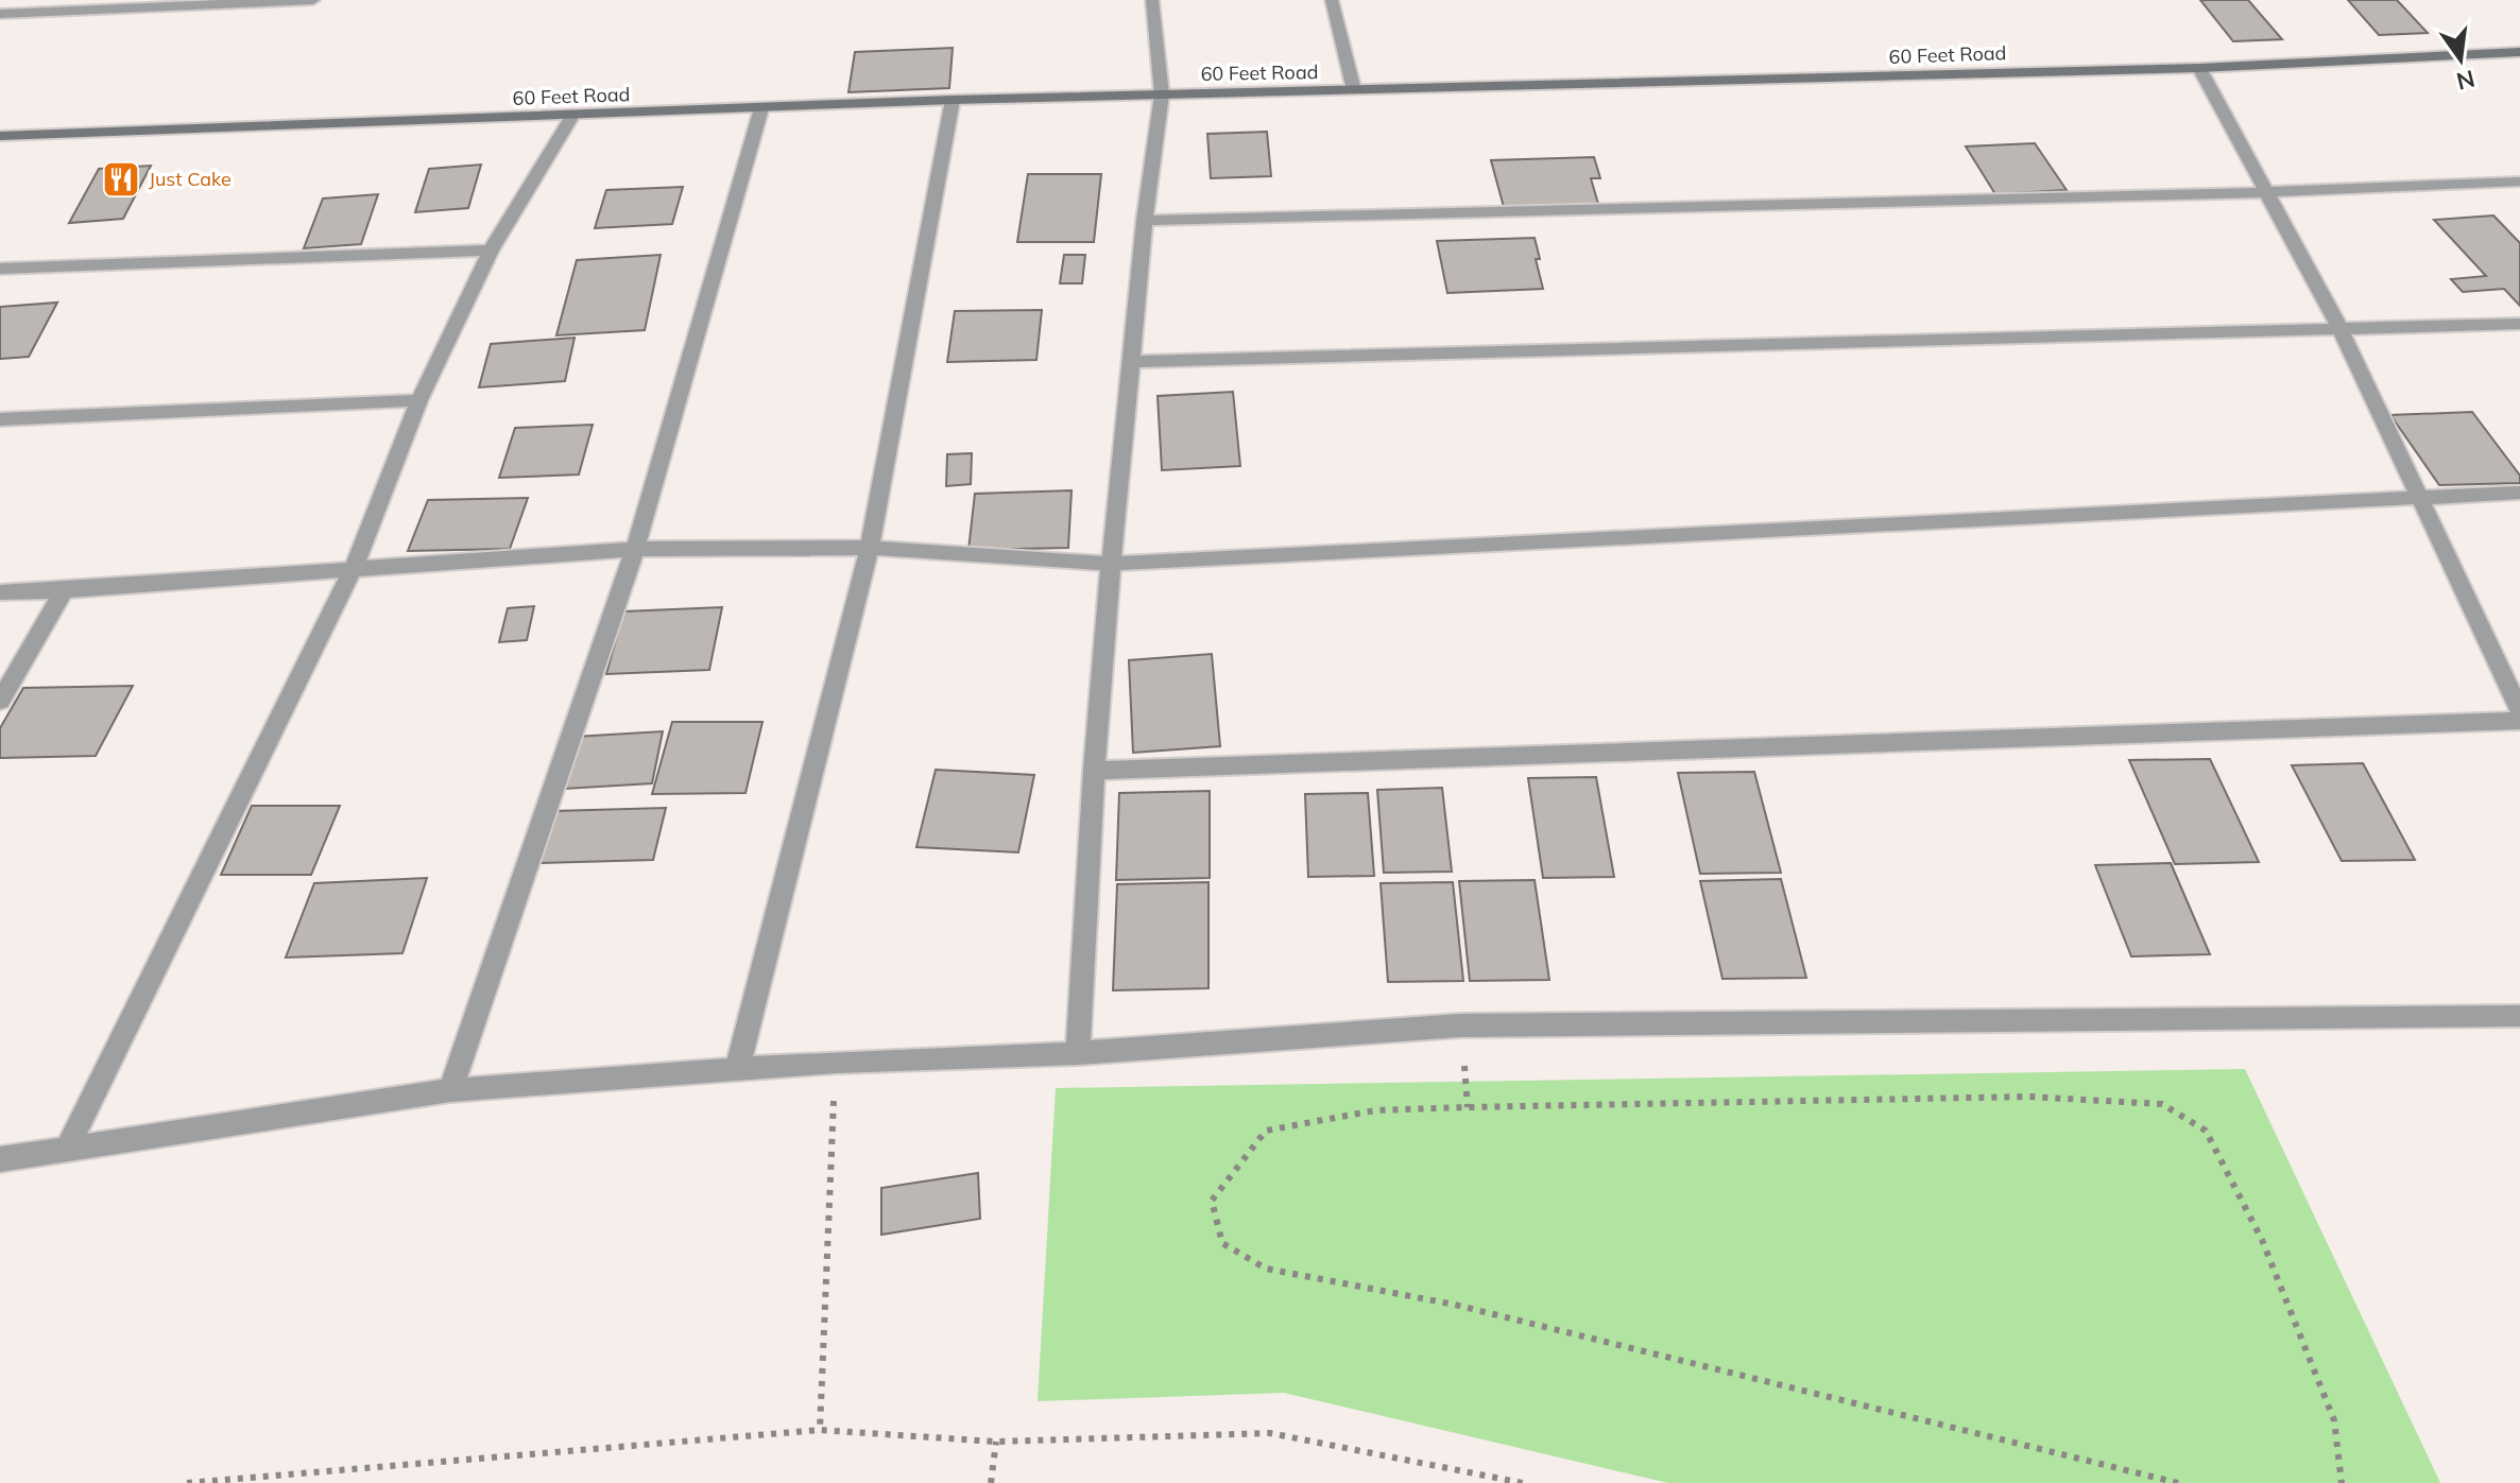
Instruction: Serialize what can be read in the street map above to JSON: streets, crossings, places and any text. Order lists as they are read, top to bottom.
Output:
{
  "streets": {
    "street": ["60 Feet Road"]
  },
  "places": {
    "restaurant": ["Just Cake"]
  },
  "north": "bottom"
}
